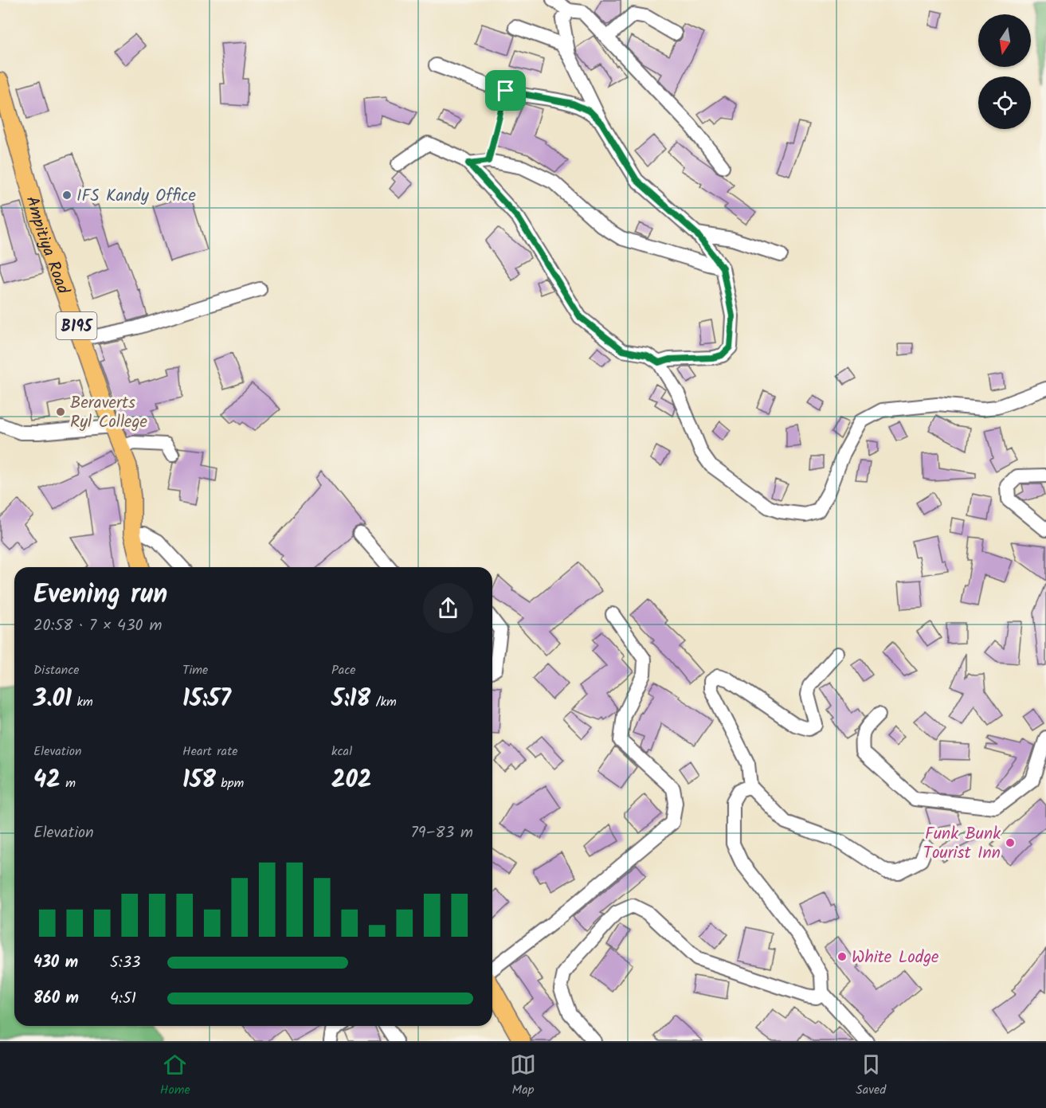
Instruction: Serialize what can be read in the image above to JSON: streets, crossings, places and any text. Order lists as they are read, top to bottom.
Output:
{
  "streets": {
    "main road": ["Ampitiya Road", "B195"]
  },
  "places": [
    "IFS Kandy Office",
    "Beraverts Ryl College",
    "Funk Bunk Tourist Inn",
    "White Lodge"
  ],
  "north": "bottom",
  "page": {
    "heading": ["Evening run", "20:58 · 7 × 430 m"],
    "stats": [
      ["Distance", "3.01 km"],
      ["Time", "15:57"],
      ["Pace", "5:18 /km"],
      ["Elevation", "42 m"],
      ["Heart rate", "158 bpm"],
      ["kcal", "202"]
    ],
    "chart": ["Elevation", "79–83 m"],
    "list": [
      {
        "name": "430 m",
        "note": "5:33"
      },
      {
        "name": "860 m",
        "note": "4:51"
      }
    ],
    "tabs": ["Home", "Map", "Saved"]
  }
}
